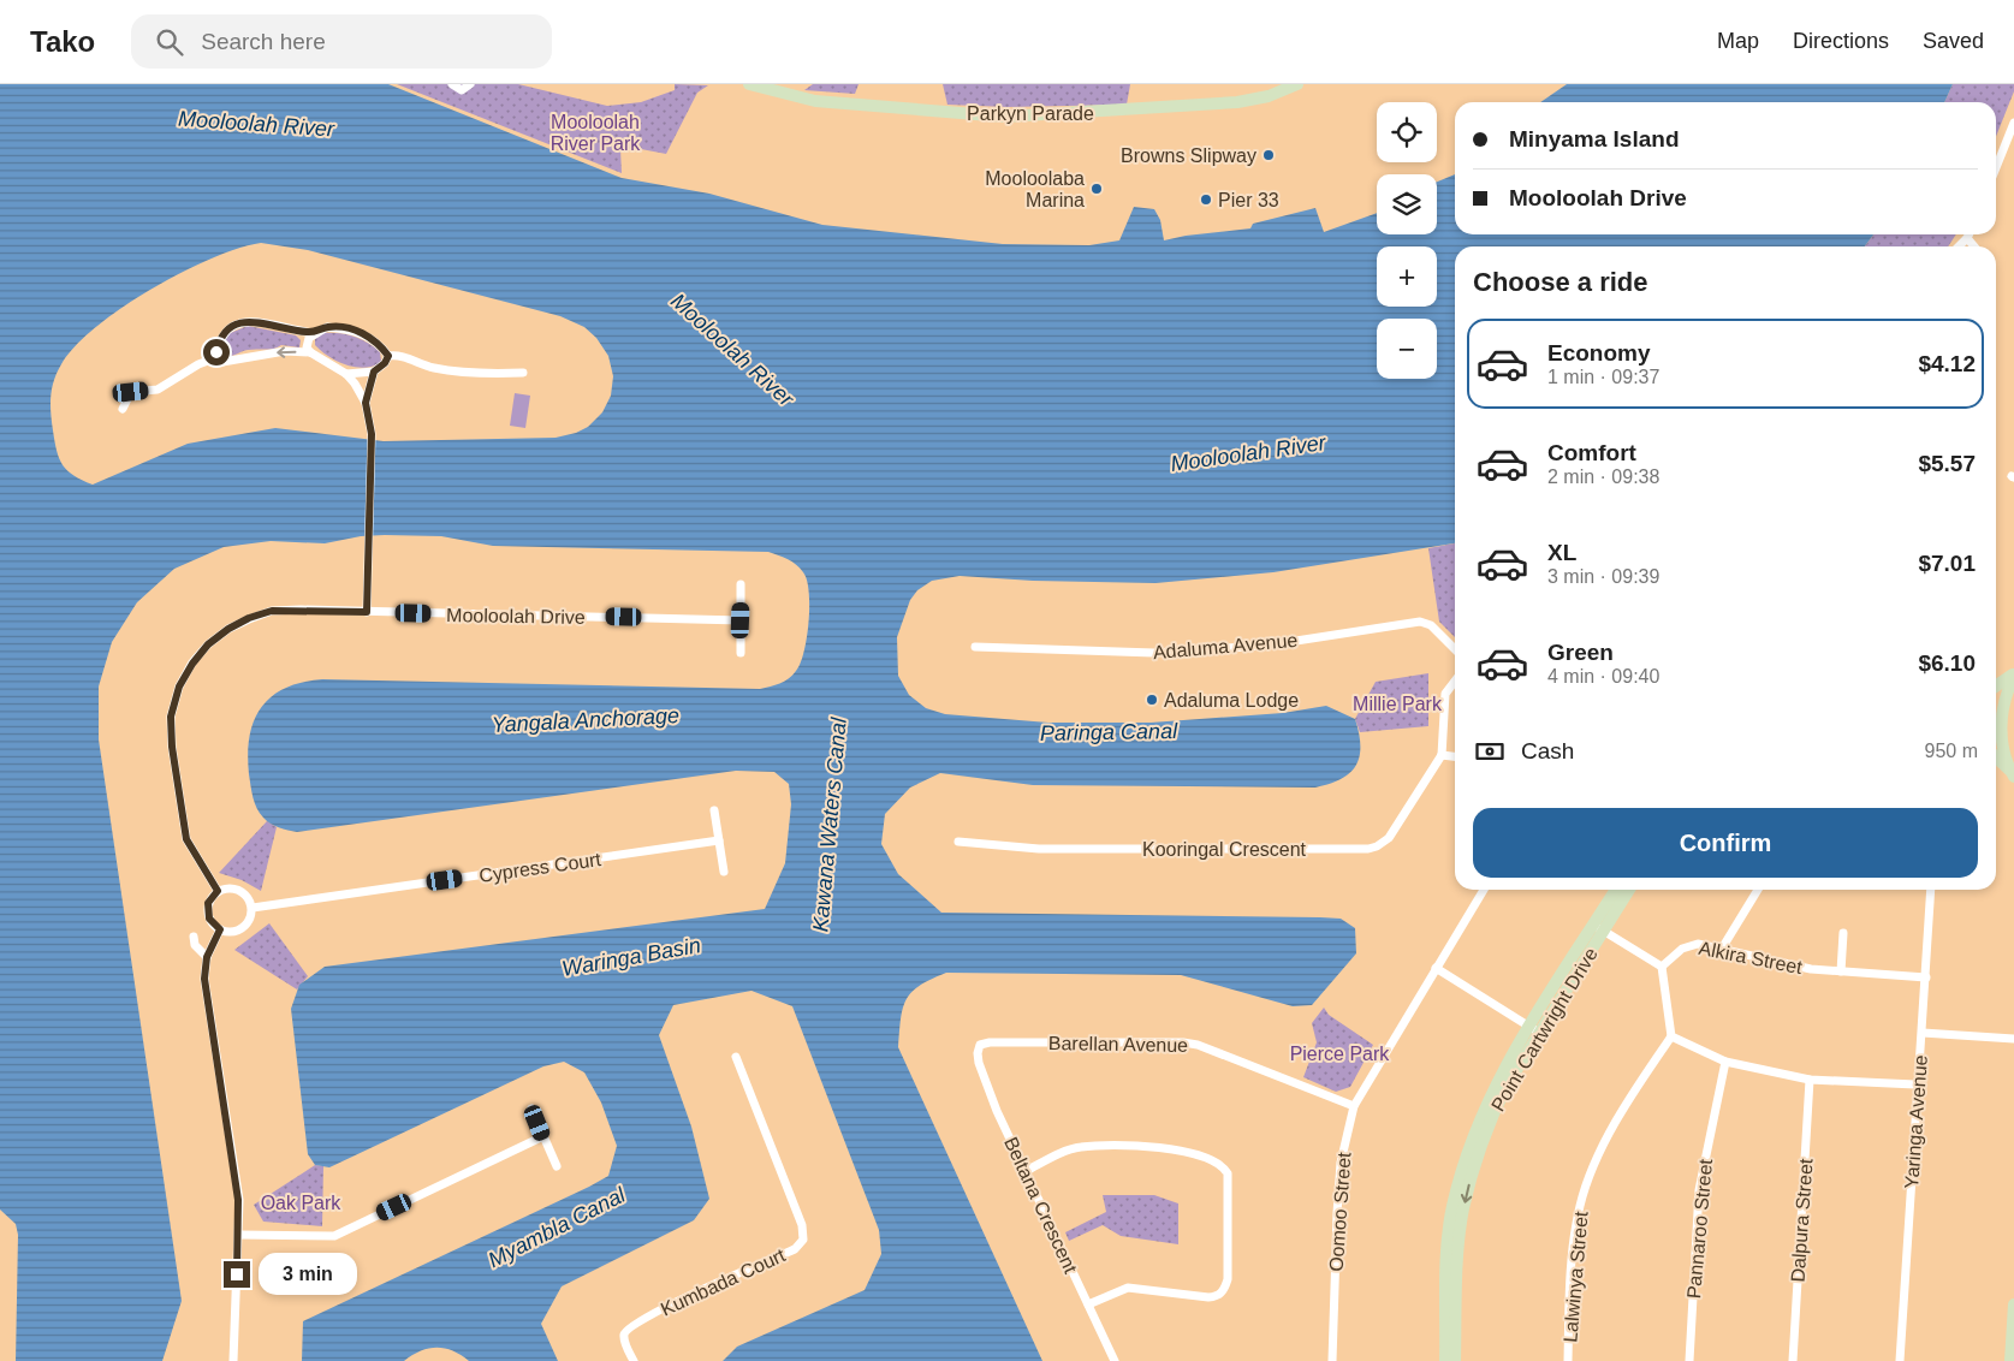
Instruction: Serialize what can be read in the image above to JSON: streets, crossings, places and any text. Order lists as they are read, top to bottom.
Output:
{
  "streets": {
    "main road": ["Parkyn Parade", "Point Cartwright Drive"],
    "street": [
      "Mooloolah Drive",
      "Adaluma Avenue",
      "Kooringal Crescent",
      "Cypress Court",
      "Alkira Street",
      "Barellan Avenue",
      "Yaringa Avenue",
      "Beltana Crescent",
      "Oomoo Street",
      "Dalpura Street",
      "Pannaroo Street",
      "Lalwinya Street",
      "Kumbada Court"
    ]
  },
  "crossings": [
    ["Mooloolah Drive", "Cypress Court"],
    ["Alkira Street", "Yaringa Avenue"],
    ["Barellan Avenue", "Beltana Crescent"],
    ["Barellan Avenue", "Oomoo Street"]
  ],
  "water": [
    "Mooloolah River",
    "Yangala Anchorage",
    "Paringa Canal",
    "Kawana Waters Canal",
    "Waringa Basin",
    "Myambla Canal"
  ],
  "parks": [
    "Mooloolah River Park",
    "Millie Park",
    "Pierce Park",
    "Oak Park"
  ],
  "places": [
    "Browns Slipway",
    "Mooloolaba Marina",
    "Pier 33",
    "Adaluma Lodge"
  ],
  "page": {
    "header": "Tako",
    "search": "Search here",
    "nav": ["Map", "Directions", "Saved"],
    "map_buttons": ["+", "−"],
    "banner": ["Minyama Island", "Mooloolah Drive"],
    "heading": "Choose a ride",
    "list": [
      {
        "name": "Economy",
        "note": "1 min · 09:37",
        "value": "$4.12"
      },
      {
        "name": "Comfort",
        "note": "2 min · 09:38",
        "value": "$5.57"
      },
      {
        "name": "XL",
        "note": "3 min · 09:39",
        "value": "$7.01"
      },
      {
        "name": "Green",
        "note": "4 min · 09:40",
        "value": "$6.10"
      }
    ],
    "pay": ["Cash", "950 m"],
    "buttons": "Confirm",
    "bubble": "3 min"
  }
}
